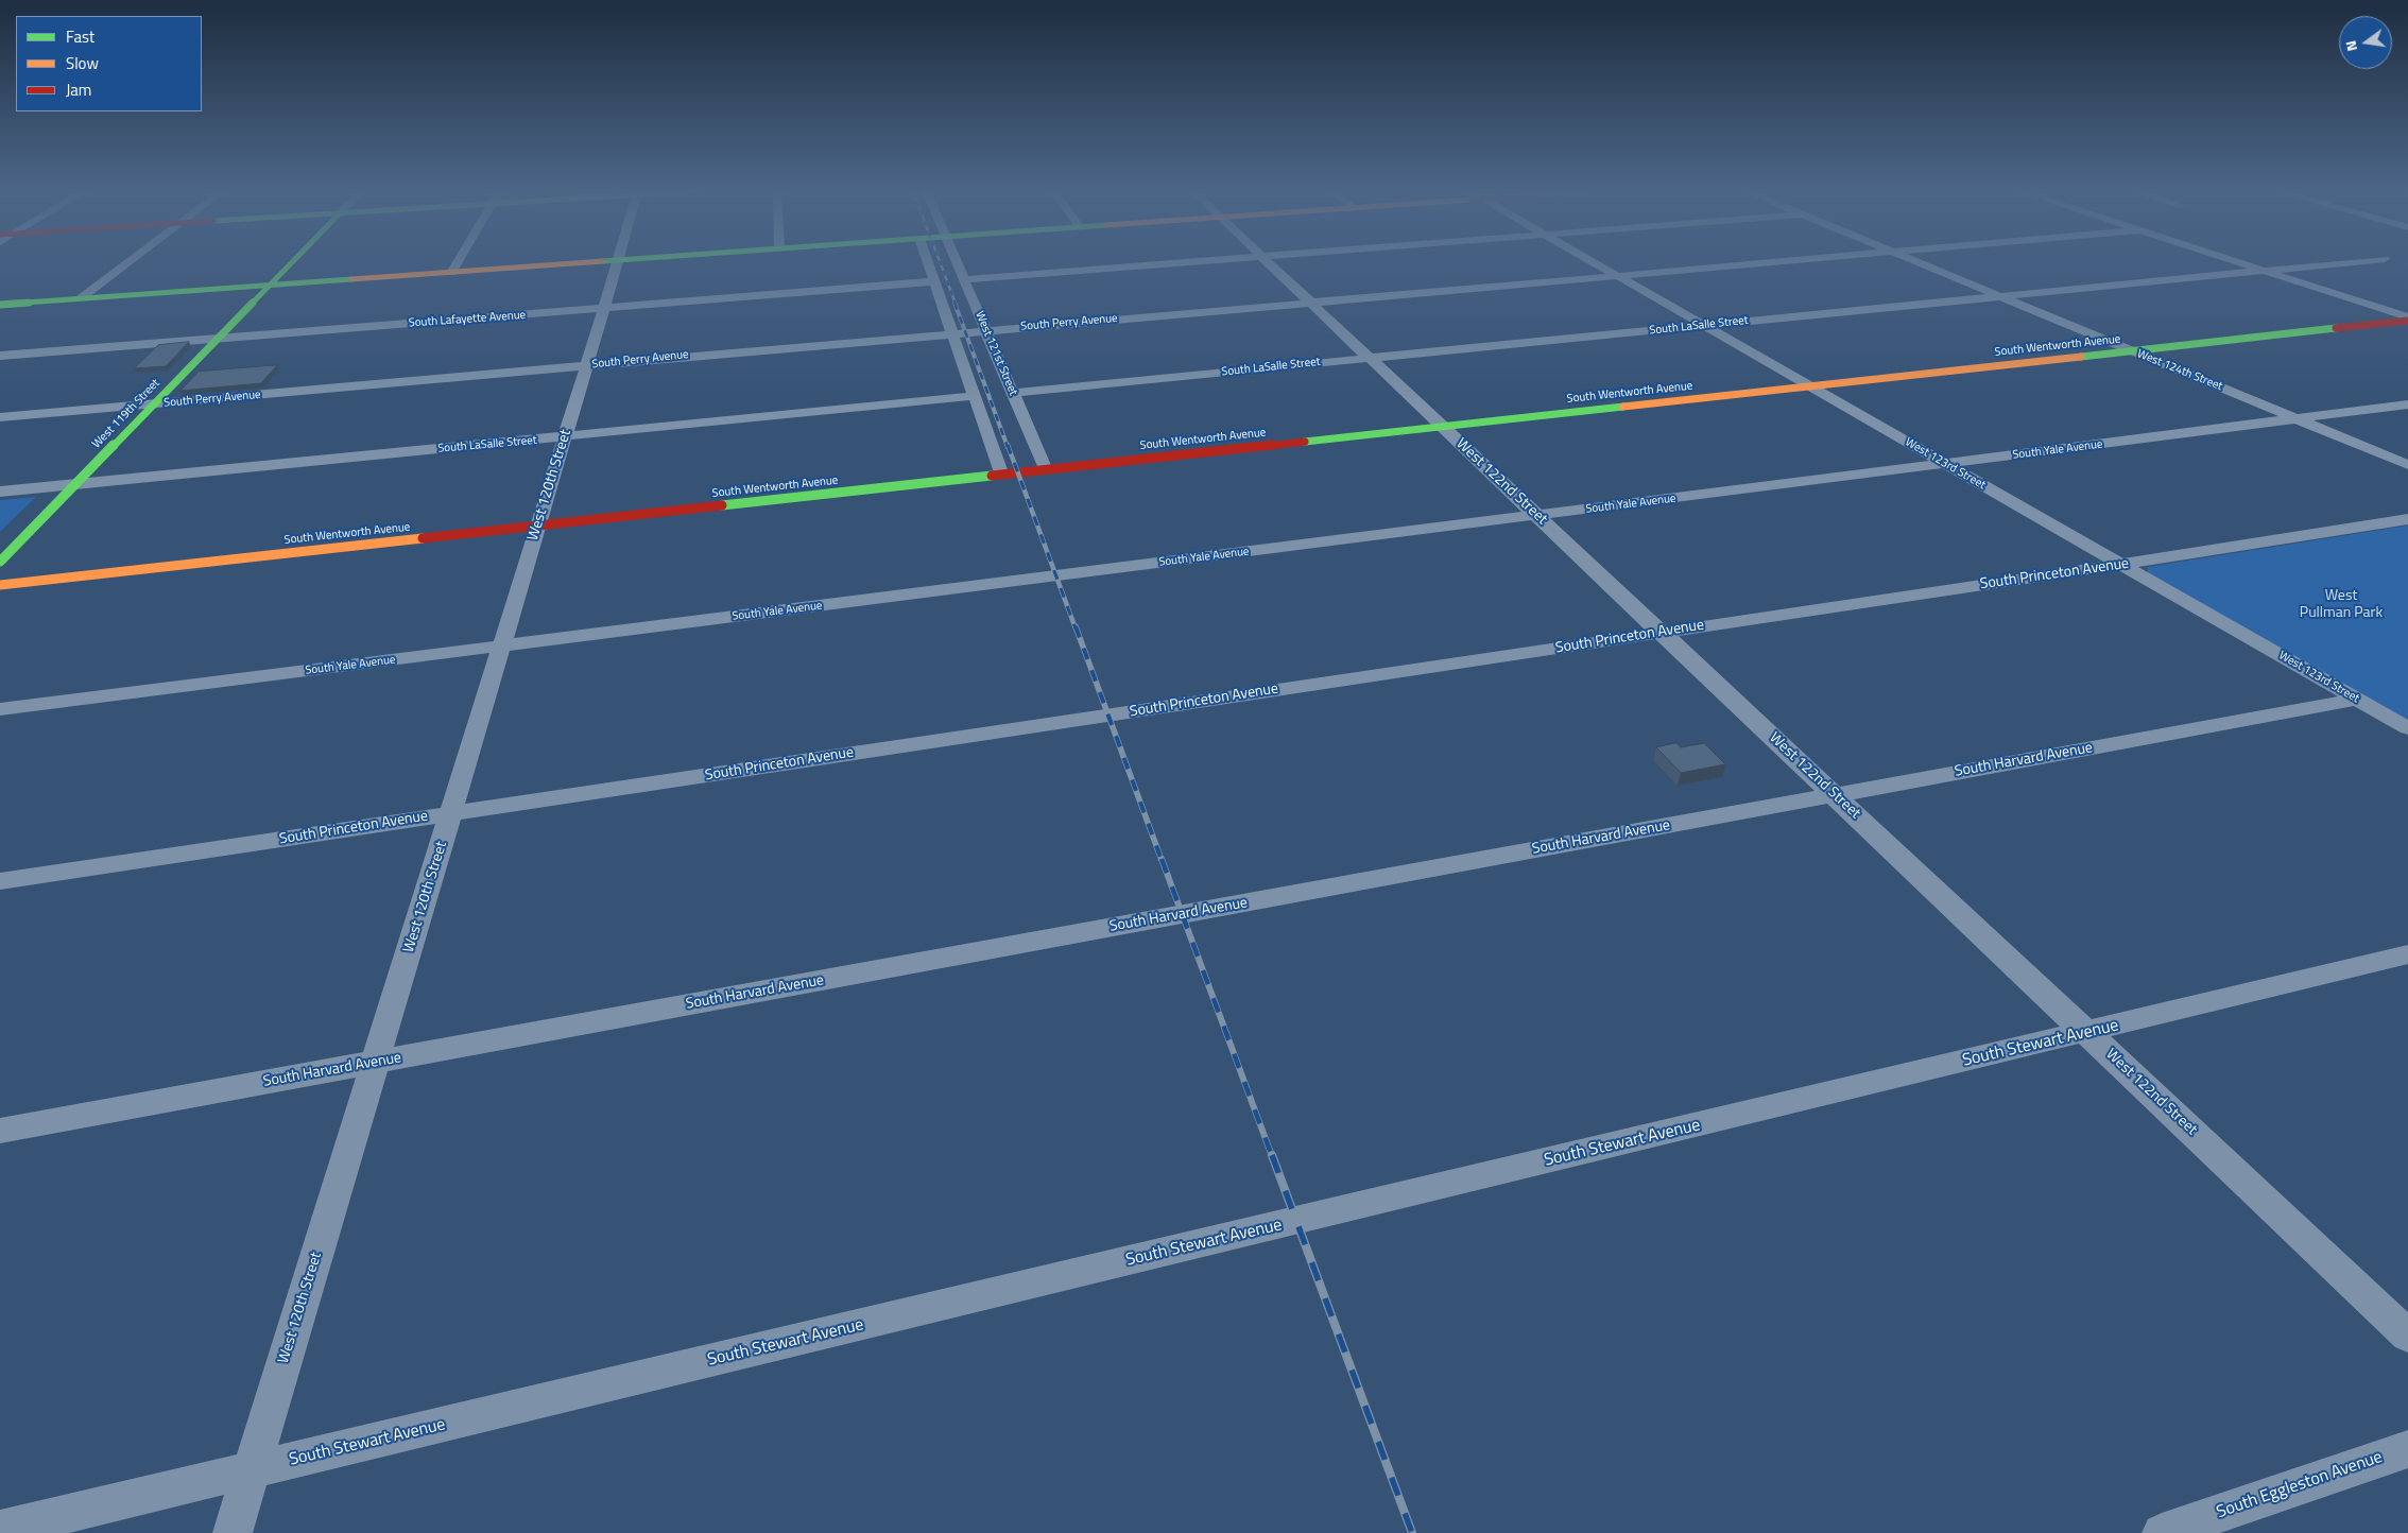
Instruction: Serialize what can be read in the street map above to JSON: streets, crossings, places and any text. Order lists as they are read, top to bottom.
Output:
{
  "streets": {
    "street": [
      "South Lafayette Avenue",
      "South Perry Avenue",
      "South LaSalle Street",
      "South Wentworth Avenue",
      "West 121st Street",
      "West 124th Street",
      "West 119th Street",
      "South Yale Avenue",
      "West 123rd Street",
      "West 122nd Street",
      "West 120th Street",
      "South Princeton Avenue",
      "South Harvard Avenue",
      "South Stewart Avenue",
      "South Eggleston Avenue"
    ]
  },
  "crossings": [
    ["South Lafayette Avenue", "West 119th Street"],
    ["South Lafayette Avenue", "West 120th Street"],
    ["South Perry Avenue", "West 121st Street"],
    ["South Perry Avenue", "West 119th Street"],
    ["South Perry Avenue", "West 123rd Street"],
    ["South Perry Avenue", "West 122nd Street"],
    ["South Perry Avenue", "West 120th Street"],
    ["South LaSalle Street", "West 121st Street"],
    ["South LaSalle Street", "West 124th Street"],
    ["South LaSalle Street", "West 119th Street"],
    ["South LaSalle Street", "West 123rd Street"],
    ["South LaSalle Street", "West 122nd Street"],
    ["South LaSalle Street", "West 120th Street"],
    ["South Wentworth Avenue", "West 121st Street"],
    ["South Wentworth Avenue", "West 124th Street"],
    ["South Wentworth Avenue", "West 123rd Street"],
    ["South Wentworth Avenue", "West 122nd Street"],
    ["South Wentworth Avenue", "West 120th Street"],
    ["West 124th Street", "South Yale Avenue"],
    ["South Yale Avenue", "West 123rd Street"],
    ["South Yale Avenue", "West 122nd Street"],
    ["South Yale Avenue", "West 120th Street"],
    ["West 123rd Street", "South Princeton Avenue"],
    ["West 123rd Street", "South Harvard Avenue"],
    ["West 122nd Street", "South Princeton Avenue"],
    ["West 122nd Street", "South Harvard Avenue"],
    ["West 122nd Street", "South Stewart Avenue"],
    ["West 120th Street", "South Princeton Avenue"],
    ["West 120th Street", "South Harvard Avenue"],
    ["West 120th Street", "South Stewart Avenue"]
  ],
  "parks": ["West Pullman Park"],
  "legend": ["Fast", "Slow", "Jam"],
  "north": "left"
}
